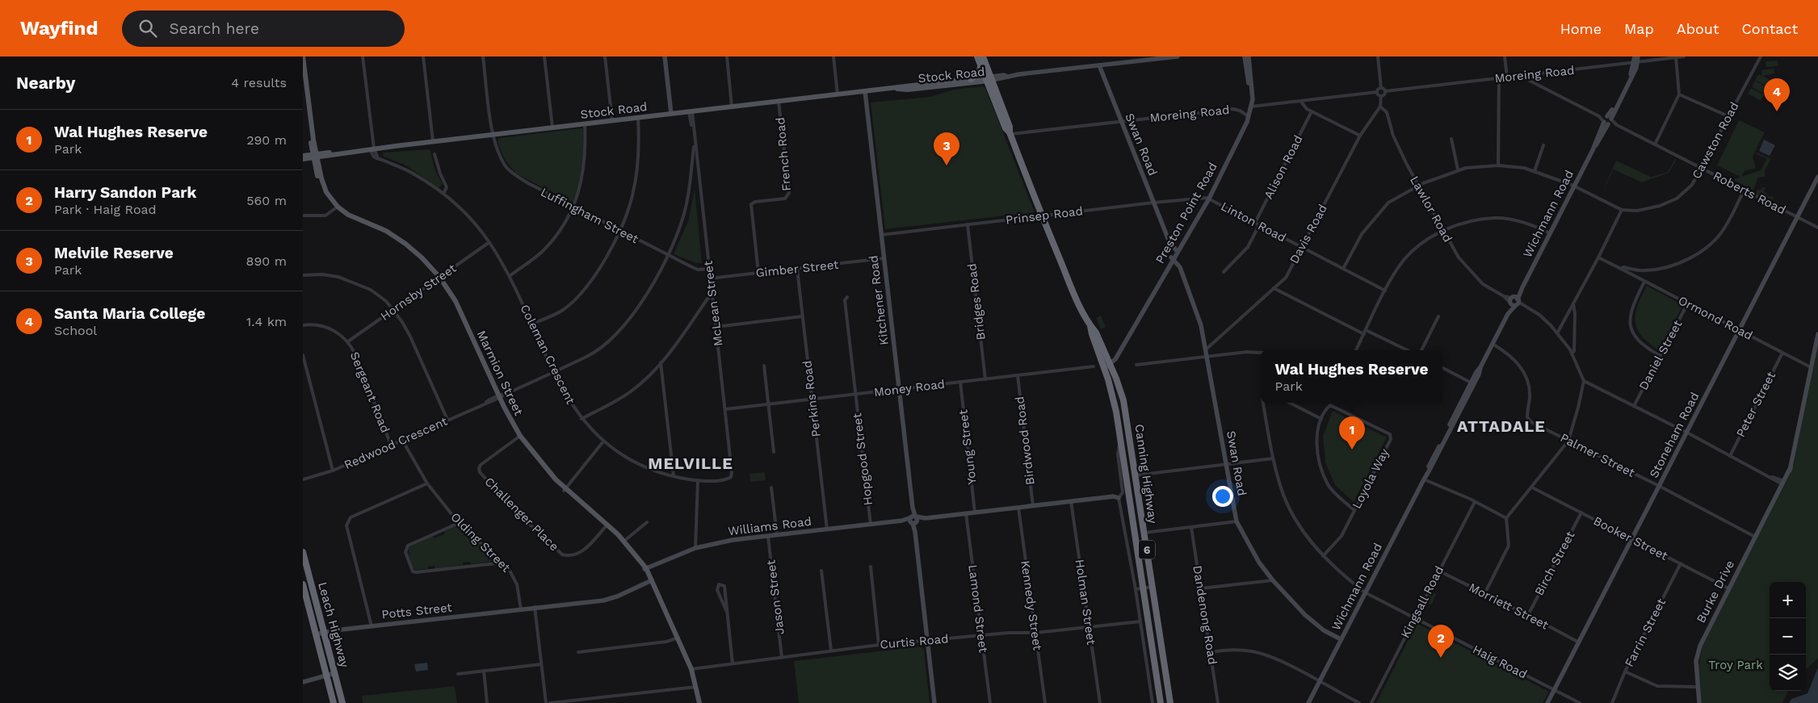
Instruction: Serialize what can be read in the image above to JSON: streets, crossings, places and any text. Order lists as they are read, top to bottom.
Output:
{
  "streets": {
    "highway": ["Canning Highway", "6", "Leach Highway"],
    "main road": ["Stock Road", "Marmion Street"],
    "street": [
      "Moreing Road",
      "Cawston Road",
      "Swan Road",
      "French Road",
      "Alison Road",
      "Roberts Road",
      "Lawlor Road",
      "Preston Point Road",
      "Wichmann Road",
      "Luffingham Street",
      "Prinsep Road",
      "Linton Road",
      "Davis Road",
      "Gimber Street",
      "Hornsby Street",
      "Kitchener Road",
      "Bridges Road",
      "McLean Street",
      "Ormond Road",
      "Coleman Crescent",
      "Daniel Street",
      "Money Road",
      "Sergeant Road",
      "Perkins Road",
      "Peter Street",
      "Stoneham Road",
      "Birdwood Road",
      "Redwood Crescent",
      "Young Street",
      "Palmer Street",
      "Hopgood Street",
      "Loyola Way",
      "Challenger Place",
      "Williams Road",
      "Booker Street",
      "Olding Street",
      "Birch Street",
      "Burke Drive",
      "Jason Street",
      "Holman Street",
      "Kingsall Road",
      "Kennedy Street",
      "Morriett Street",
      "Lamond Street",
      "Potts Street",
      "Dandenong Road",
      "Farrin Street",
      "Curtis Road",
      "Haig Road"
    ]
  },
  "crossings": [
    ["Moreing Road", "Swan Road"],
    ["Moreing Road", "Preston Point Road"],
    ["Moreing Road", "Wichmann Road"],
    ["Moreing Road", "Canning Highway"],
    ["Stock Road", "Swan Road"],
    ["Stock Road", "French Road"],
    ["Stock Road", "Luffingham Street"],
    ["Stock Road", "Kitchener Road"],
    ["Stock Road", "McLean Street"],
    ["Stock Road", "Coleman Crescent"],
    ["Stock Road", "Marmion Street"],
    ["Stock Road", "Canning Highway"],
    ["Cawston Road", "Roberts Road"],
    ["Cawston Road", "Lawlor Road"],
    ["Cawston Road", "Wichmann Road"],
    ["Cawston Road", "Linton Road"],
    ["Swan Road", "Preston Point Road"],
    ["Swan Road", "Wichmann Road"],
    ["Swan Road", "Prinsep Road"],
    ["Swan Road", "Davis Road"],
    ["French Road", "Gimber Street"],
    ["Alison Road", "Linton Road"],
    ["Roberts Road", "Wichmann Road"],
    ["Roberts Road", "Stoneham Road"],
    ["Lawlor Road", "Wichmann Road"],
    ["Lawlor Road", "Davis Road"],
    ["Preston Point Road", "Prinsep Road"],
    ["Preston Point Road", "Linton Road"],
    ["Preston Point Road", "Canning Highway"],
    ["Wichmann Road", "Palmer Street"],
    ["Wichmann Road", "Haig Road"],
    ["Luffingham Street", "McLean Street"],
    ["Luffingham Street", "Redwood Crescent"],
    ["Prinsep Road", "Linton Road"],
    ["Prinsep Road", "Kitchener Road"],
    ["Prinsep Road", "Bridges Road"],
    ["Prinsep Road", "Canning Highway"],
    ["Linton Road", "Davis Road"],
    ["Gimber Street", "Kitchener Road"],
    ["Gimber Street", "McLean Street"],
    ["Gimber Street", "Perkins Road"],
    ["Hornsby Street", "Coleman Crescent"],
    ["Hornsby Street", "Marmion Street"],
    ["Hornsby Street", "Sergeant Road"],
    ["Kitchener Road", "Money Road"],
    ["Kitchener Road", "Williams Road"],
    ["Kitchener Road", "Curtis Road"],
    ["Bridges Road", "Money Road"],
    ["McLean Street", "Coleman Crescent"],
    ["McLean Street", "Money Road"],
    ["McLean Street", "Redwood Crescent"],
    ["Ormond Road", "Daniel Street"],
    ["Ormond Road", "Peter Street"],
    ["Ormond Road", "Stoneham Road"],
    ["Ormond Road", "Burke Drive"],
    ["Coleman Crescent", "Redwood Crescent"],
    ["Marmion Street", "Redwood Crescent"],
    ["Marmion Street", "Challenger Place"],
    ["Marmion Street", "Williams Road"],
    ["Marmion Street", "Potts Street"],
    ["Marmion Street", "Curtis Road"],
    ["Money Road", "Perkins Road"],
    ["Money Road", "Birdwood Road"],
    ["Money Road", "Young Street"],
    ["Money Road", "Hopgood Street"],
    ["Sergeant Road", "Redwood Crescent"],
    ["Perkins Road", "Williams Road"],
    ["Stoneham Road", "Palmer Street"],
    ["Stoneham Road", "Booker Street"],
    ["Stoneham Road", "Morriett Street"],
    ["Stoneham Road", "Haig Road"],
    ["Redwood Crescent", "Olding Street"],
    ["Palmer Street", "Burke Drive"],
    ["Hopgood Street", "Williams Road"],
    ["Canning Highway", "Curtis Road"],
    ["Loyola Way", "Haig Road"],
    ["Williams Road", "Jason Street"],
    ["Booker Street", "Birch Street"],
    ["Booker Street", "Burke Drive"],
    ["Booker Street", "Farrin Street"],
    ["Olding Street", "Potts Street"],
    ["Birch Street", "Morriett Street"],
    ["Jason Street", "Curtis Road"],
    ["Holman Street", "Curtis Road"],
    ["Kingsall Road", "Morriett Street"],
    ["Kingsall Road", "Haig Road"],
    ["Kennedy Street", "Curtis Road"],
    ["Lamond Street", "Curtis Road"],
    ["Potts Street", "Leach Highway"]
  ],
  "districts": ["ATTADALE", "MELVILLE"],
  "parks": ["Troy Park"],
  "page": {
    "header": "Wayfind",
    "search": "Search here",
    "nav": [
      "Home",
      "Map",
      "About",
      "Contact"
    ],
    "heading": ["Nearby", "4 results"],
    "pins": [
      "4",
      "3",
      "1",
      "2"
    ],
    "list": [
      {
        "mark": "1",
        "name": "Wal Hughes Reserve",
        "note": "Park",
        "value": "290 m"
      },
      {
        "mark": "2",
        "name": "Harry Sandon Park",
        "note": "Park · Haig Road",
        "value": "560 m"
      },
      {
        "mark": "3",
        "name": "Melvile Reserve",
        "note": "Park",
        "value": "890 m"
      },
      {
        "mark": "4",
        "name": "Santa Maria College",
        "note": "School",
        "value": "1.4 km"
      }
    ],
    "popup": ["Wal Hughes Reserve", "Park"],
    "map_buttons": ["+", "−"]
  }
}
